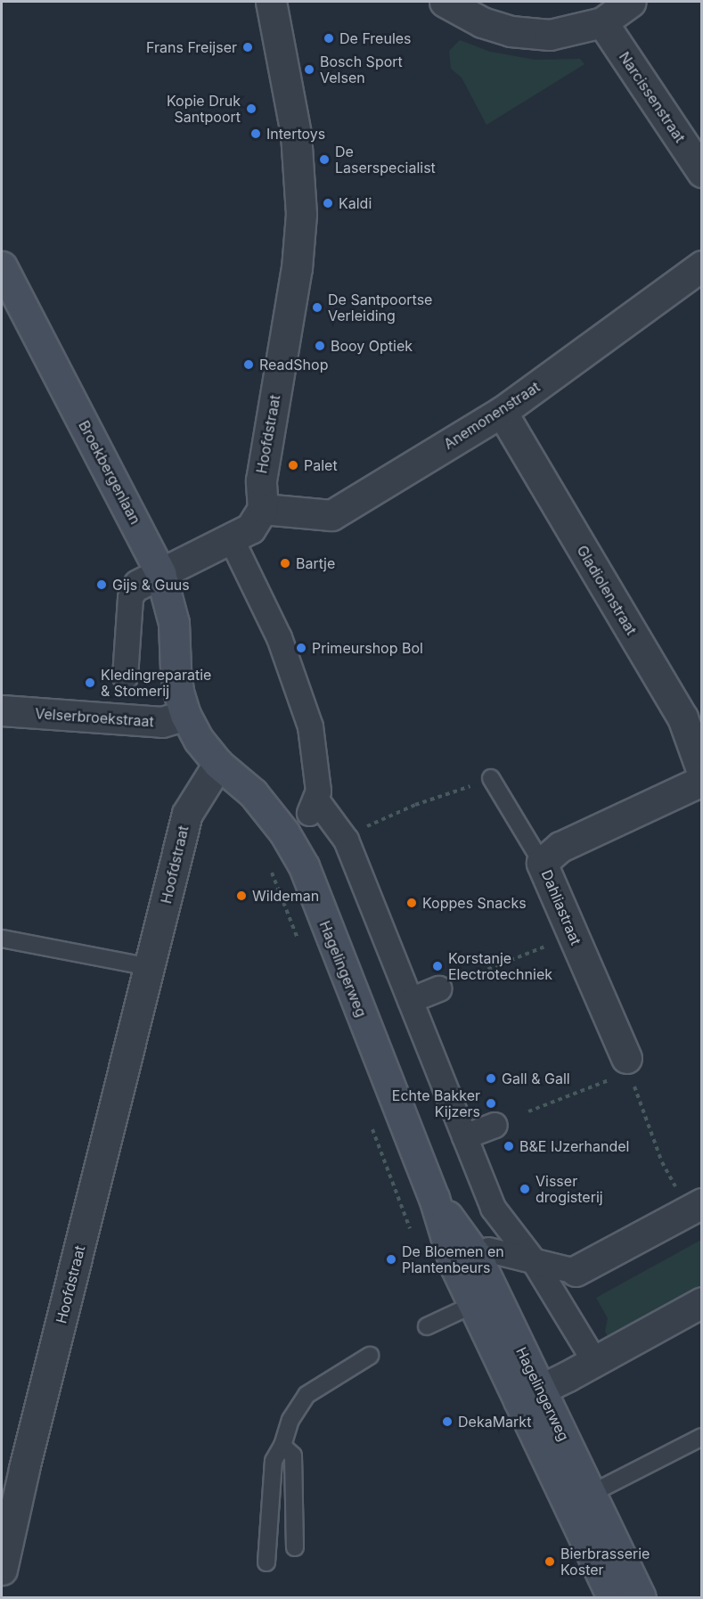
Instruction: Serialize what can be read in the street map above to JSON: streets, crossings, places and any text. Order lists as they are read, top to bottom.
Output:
{
  "streets": {
    "main road": ["Broekbergenlaan", "Hagelingerweg"],
    "street": [
      "Narcissenstraat",
      "Anemonenstraat",
      "Hoofdstraat",
      "Gladiolenstraat",
      "Velserbroekstraat",
      "Dahliastraat"
    ]
  },
  "crossings": [
    ["Anemonenstraat", "Hoofdstraat"],
    ["Anemonenstraat", "Gladiolenstraat"],
    ["Hoofdstraat", "Hagelingerweg"]
  ],
  "places": [
    "De Freules",
    "Frans Freijser",
    "Bosch Sport Velsen",
    "Kopie Druk Santpoort",
    "Intertoys",
    "De Laserspecialist",
    "Kaldi",
    "De Santpoortse Verleiding",
    "Booy Optiek",
    "ReadShop",
    "Palet",
    "Bartje",
    "Gijs & Guus",
    "Primeurshop Bol",
    "Kledingreparatie & Stomerij",
    "Wildeman",
    "Koppes Snacks",
    "Korstanje Electrotechniek",
    "Gall & Gall",
    "Echte Bakker Kijzers",
    "B&E IJzerhandel",
    "Visser drogisterij",
    "De Bloemen en Plantenbeurs",
    "DekaMarkt",
    "Bierbrasserie Koster"
  ]
}
